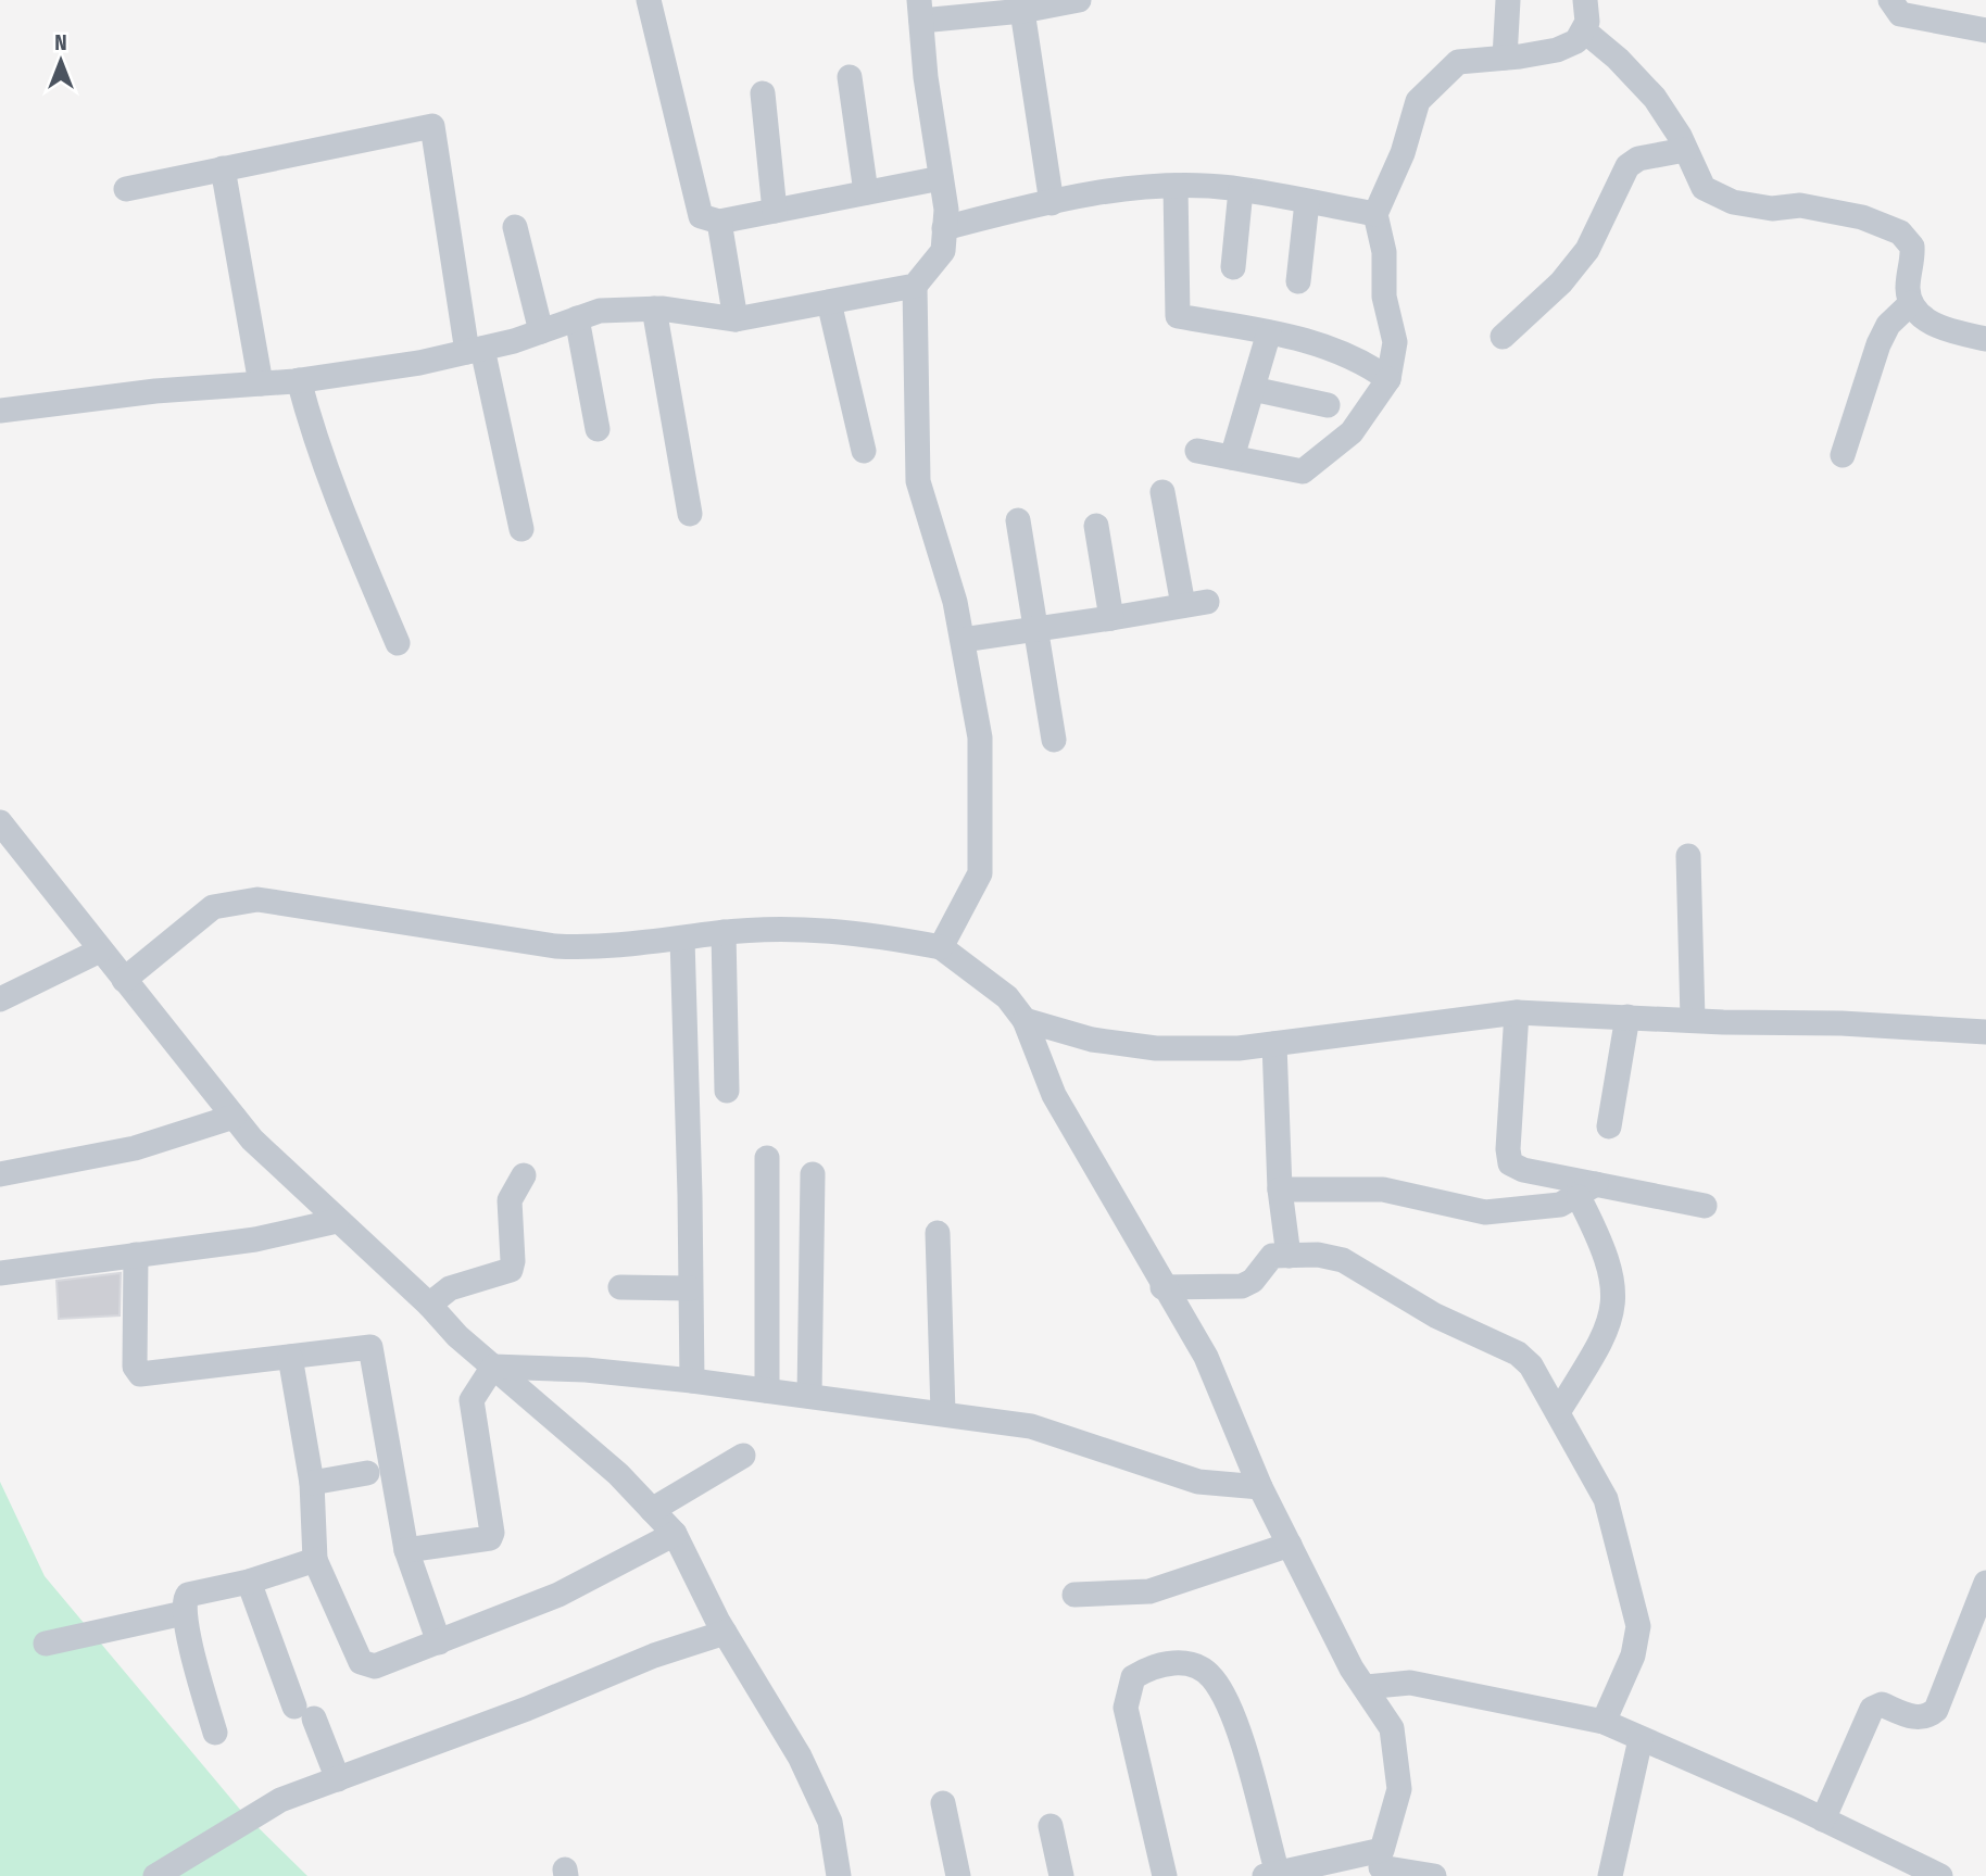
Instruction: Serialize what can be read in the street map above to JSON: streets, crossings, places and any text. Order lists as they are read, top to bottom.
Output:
{
  "north": "top"
}
